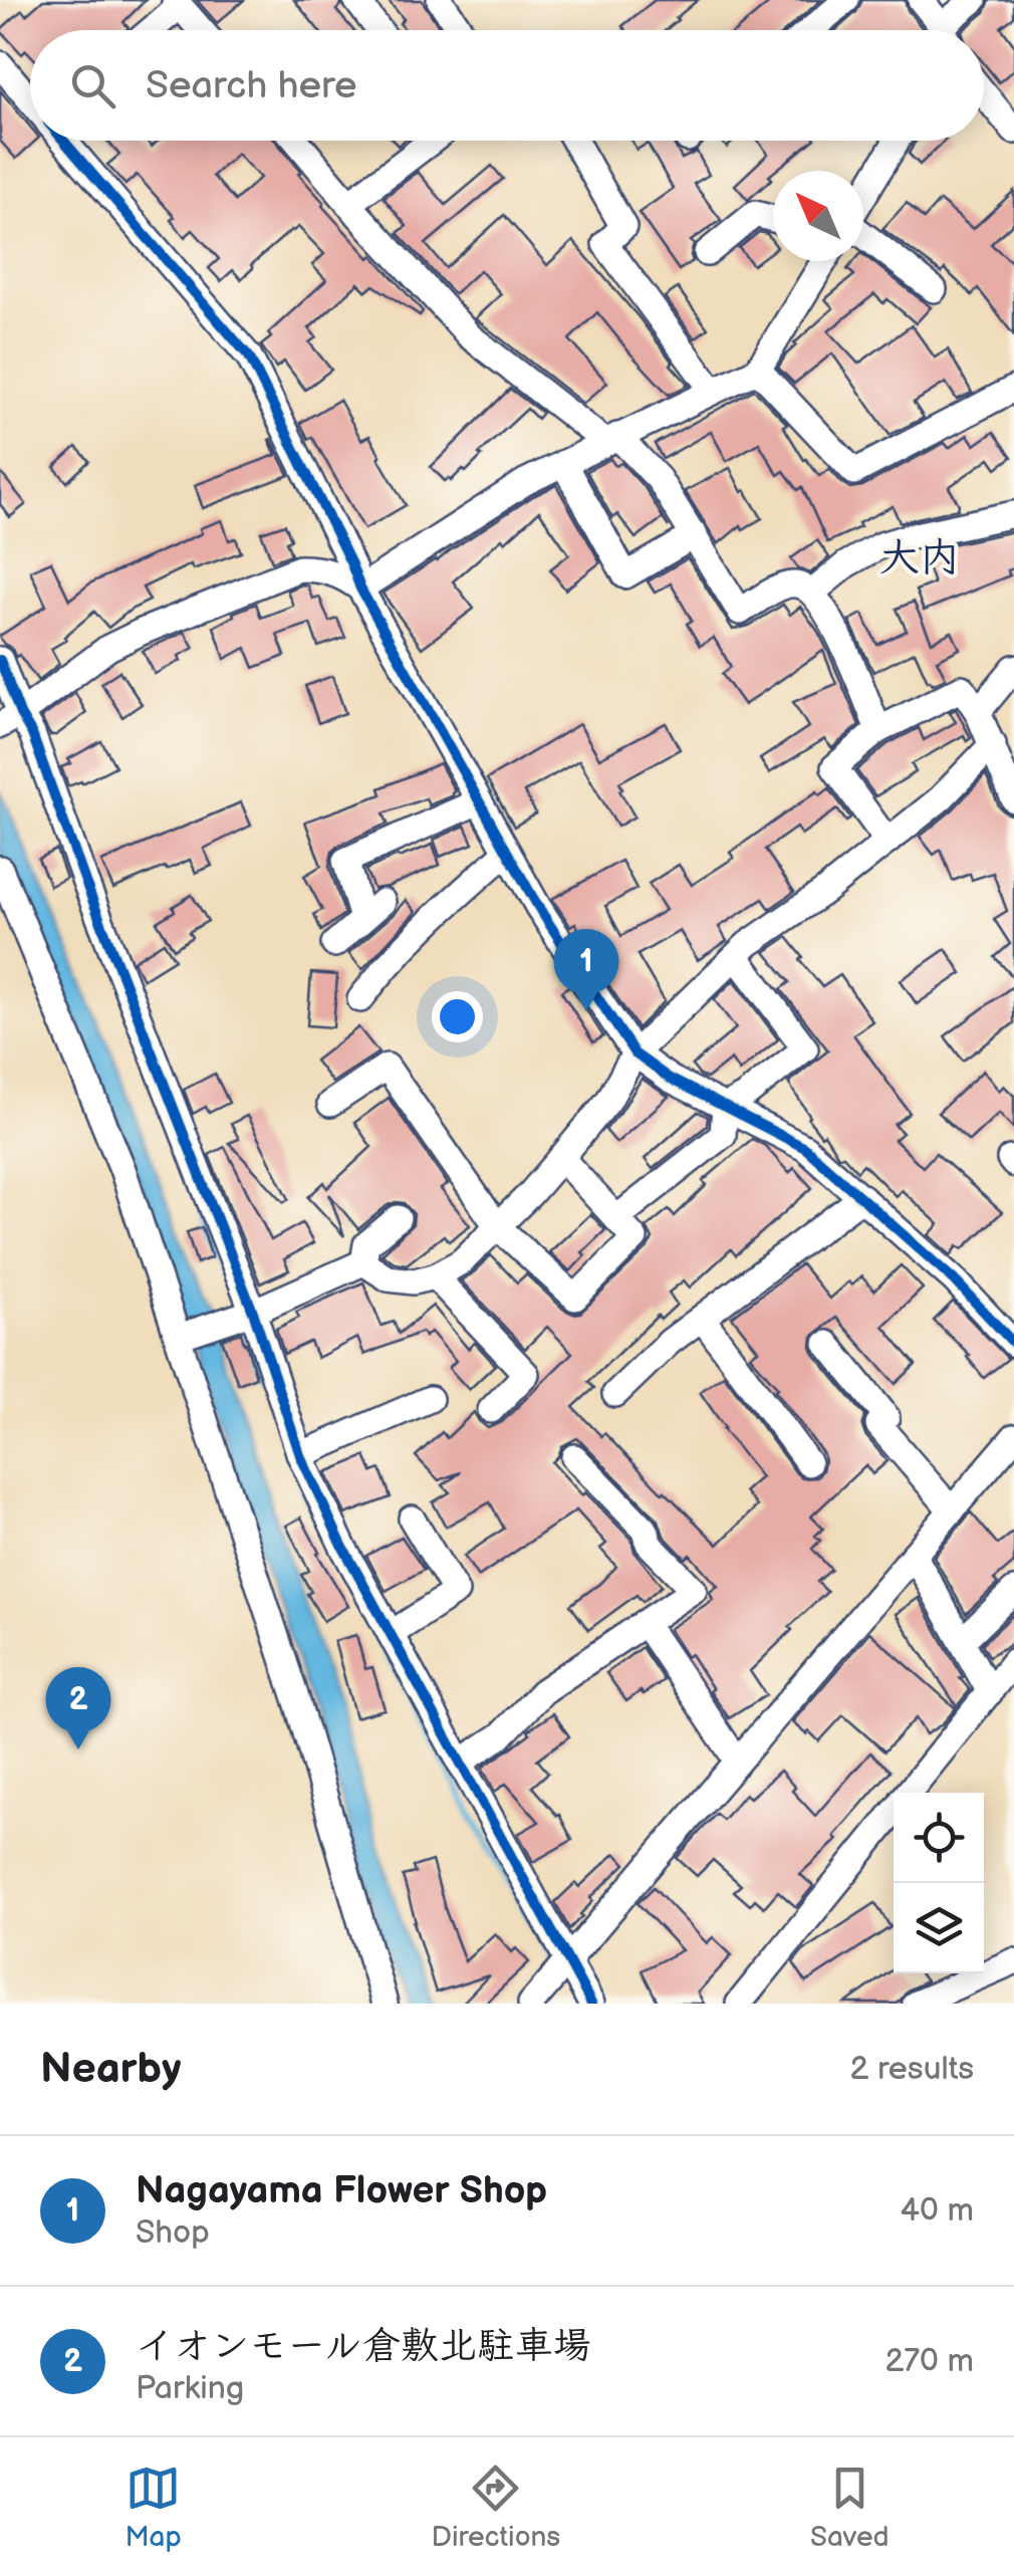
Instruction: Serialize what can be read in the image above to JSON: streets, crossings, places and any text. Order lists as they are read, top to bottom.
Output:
{
  "districts": ["大内"],
  "north": "top left",
  "page": {
    "search": "Search here",
    "pins": ["1", "2"],
    "heading": ["Nearby", "2 results"],
    "list": [
      {
        "mark": "1",
        "name": "Nagayama Flower Shop",
        "note": "Shop",
        "value": "40 m"
      },
      {
        "mark": "2",
        "name": "イオンモール倉敷北駐車場",
        "note": "Parking",
        "value": "270 m"
      }
    ],
    "nav": ["Map", "Directions", "Saved"]
  }
}
